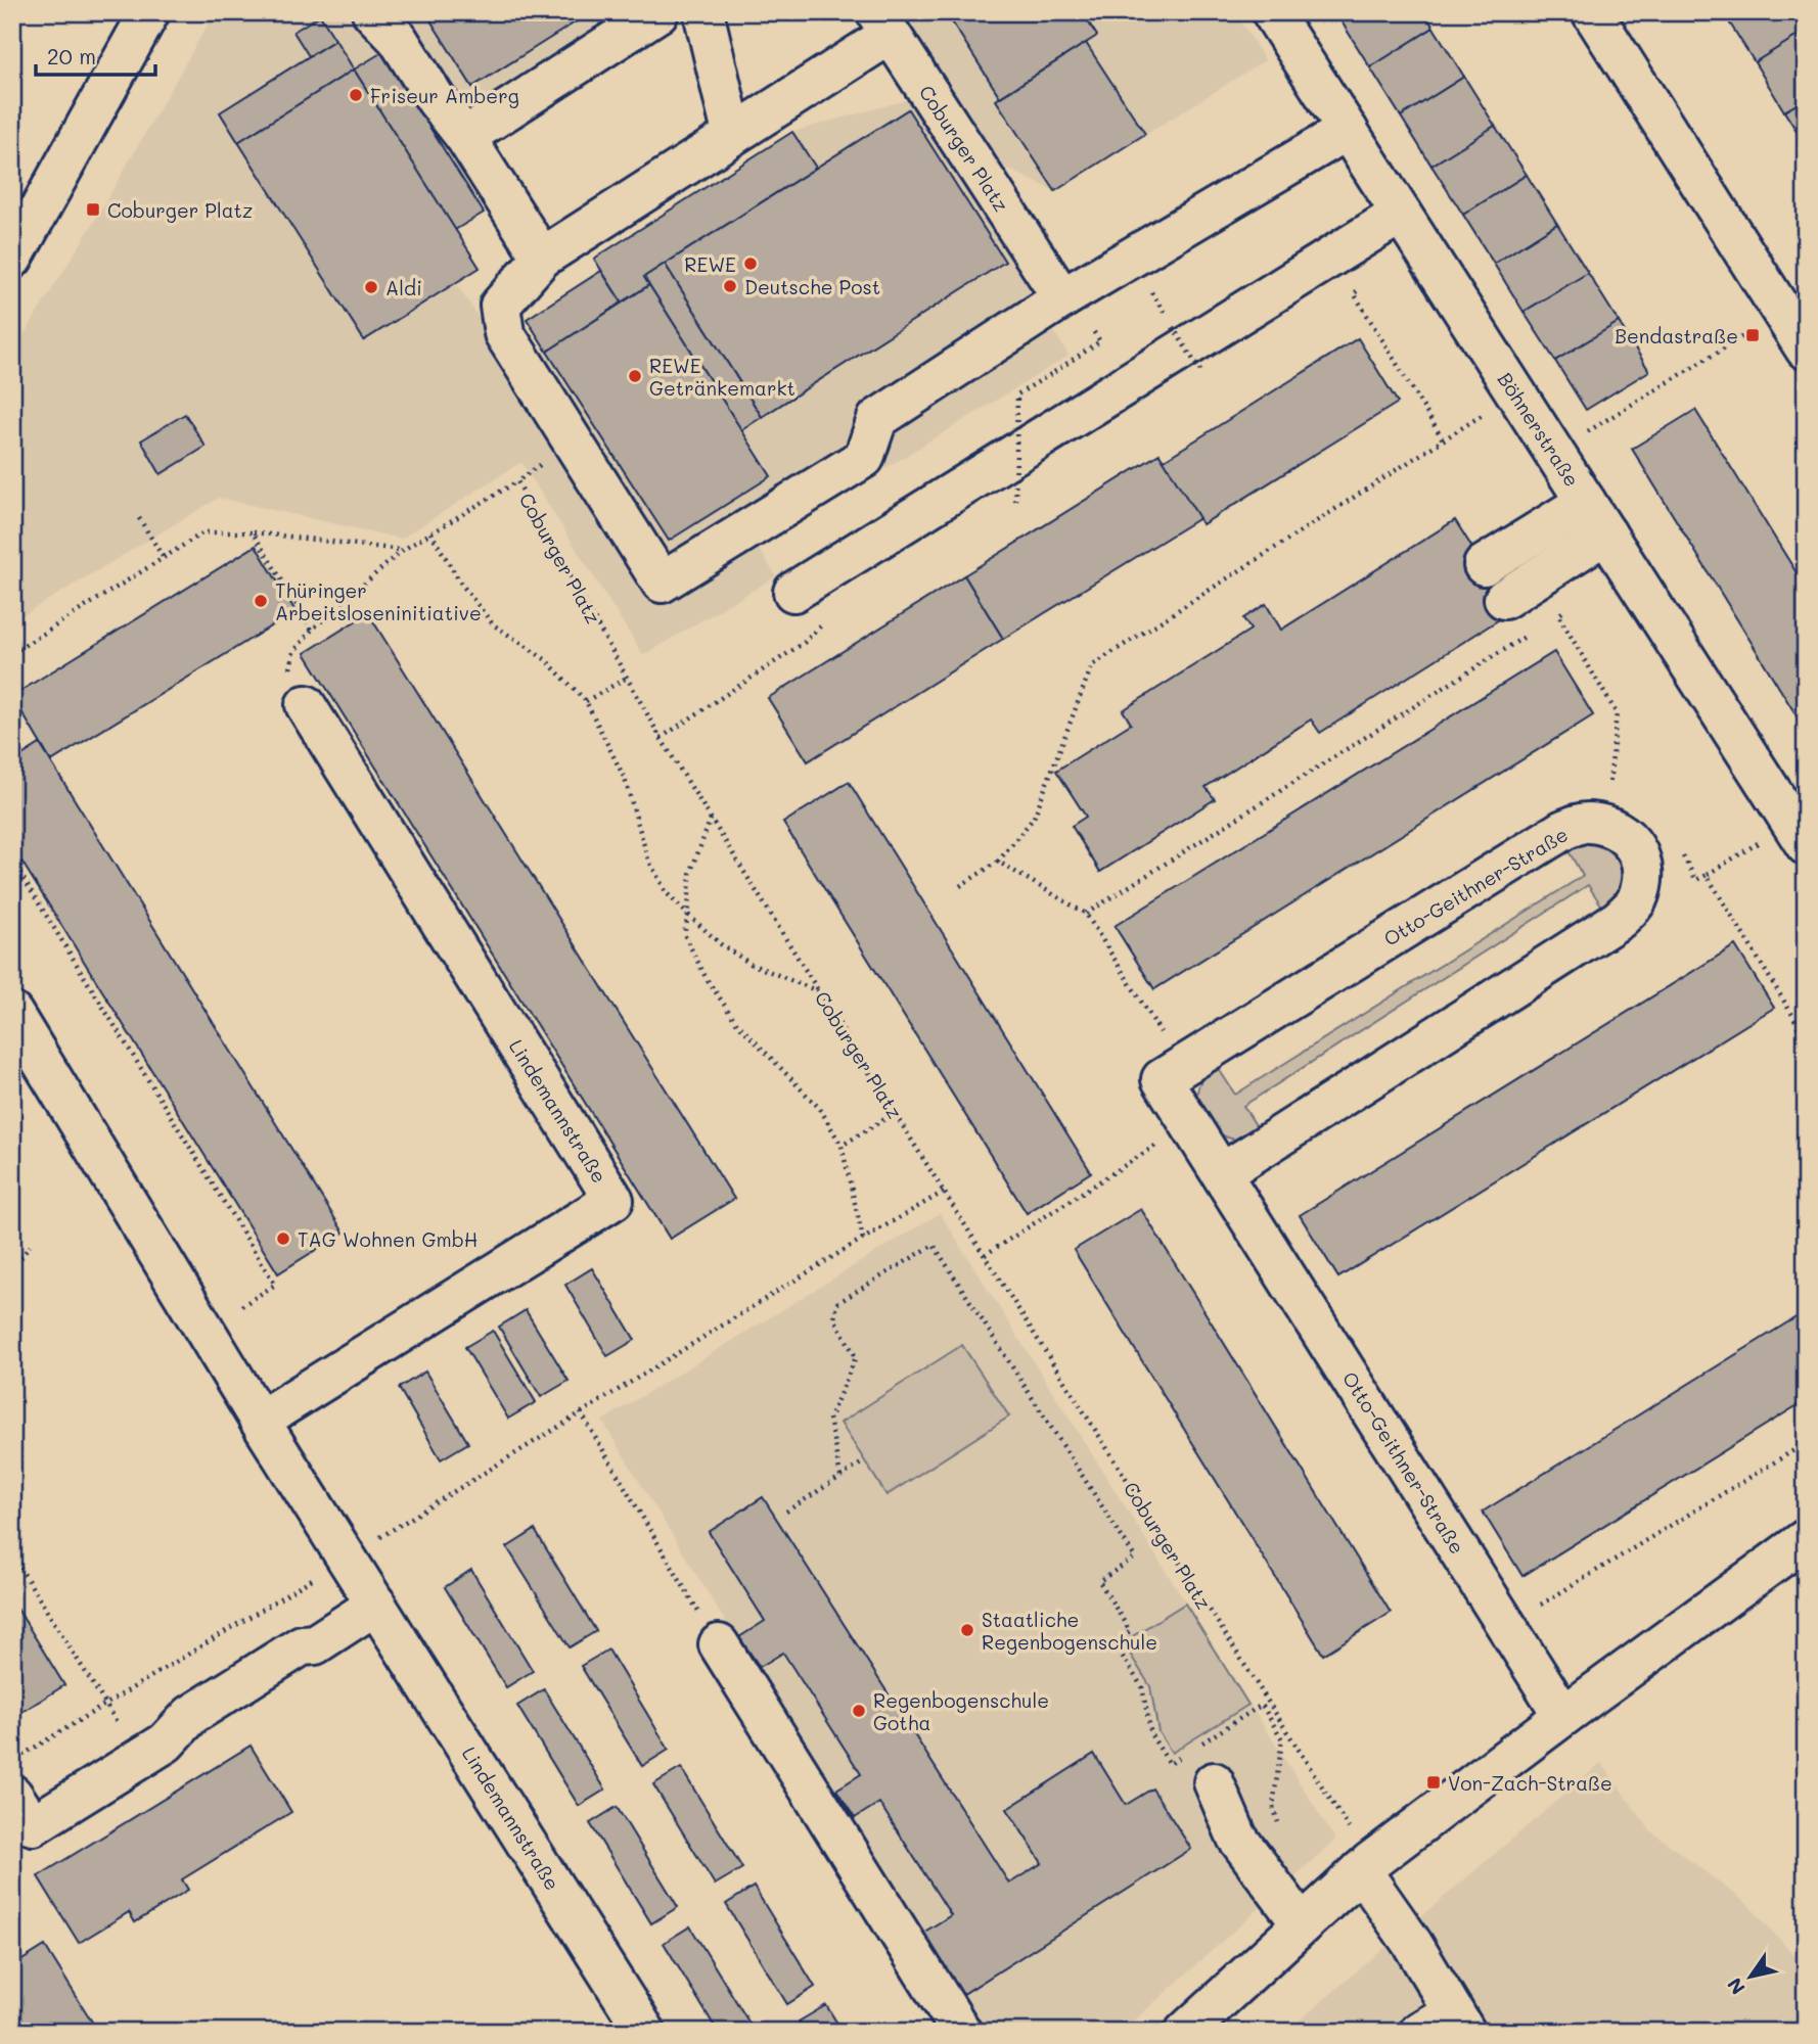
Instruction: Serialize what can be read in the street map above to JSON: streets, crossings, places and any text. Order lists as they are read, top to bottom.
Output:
{
  "streets": {
    "street": [
      "Coburger Platz",
      "Böhnerstraße",
      "Otto-Geithner-Straße",
      "Lindemannstraße"
    ]
  },
  "places": {
    "other": [
      "Friseur Amberg",
      "REWE",
      "Deutsche Post",
      "Aldi",
      "REWE Getränkemarkt",
      "Thüringer Arbeitsloseninitiative",
      "TAG Wohnen GmbH",
      "Staatliche Regenbogenschule",
      "Regenbogenschule Gotha"
    ],
    "transit": ["Coburger Platz", "Bendastraße", "Von-Zach-Straße"]
  },
  "scale_bar": "20 m",
  "north": "bottom left"
}
